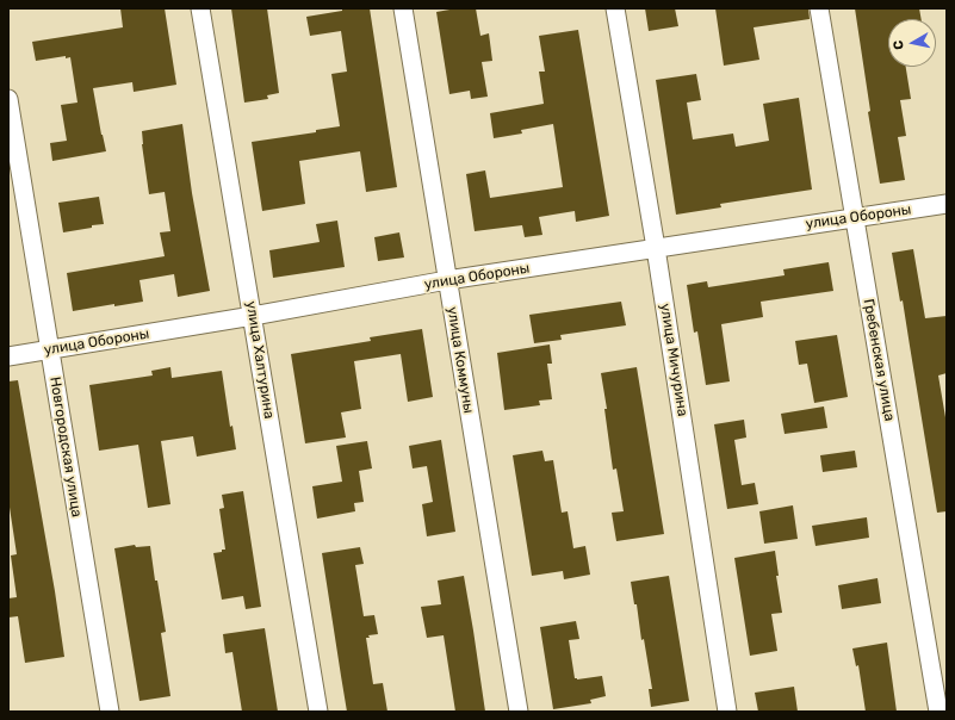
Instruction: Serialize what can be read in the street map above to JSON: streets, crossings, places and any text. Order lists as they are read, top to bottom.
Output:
{
  "streets": {
    "street": [
      "улица Обороны",
      "улица Халтурина",
      "улица Коммуны",
      "улица Мичурина",
      "Гребенская улица",
      "Новгородская улица"
    ]
  },
  "crossings": [
    ["улица Обороны", "улица Халтурина"],
    ["улица Обороны", "улица Коммуны"],
    ["улица Обороны", "улица Мичурина"],
    ["улица Обороны", "Гребенская улица"],
    ["улица Обороны", "Новгородская улица"]
  ],
  "north": "left"
}
